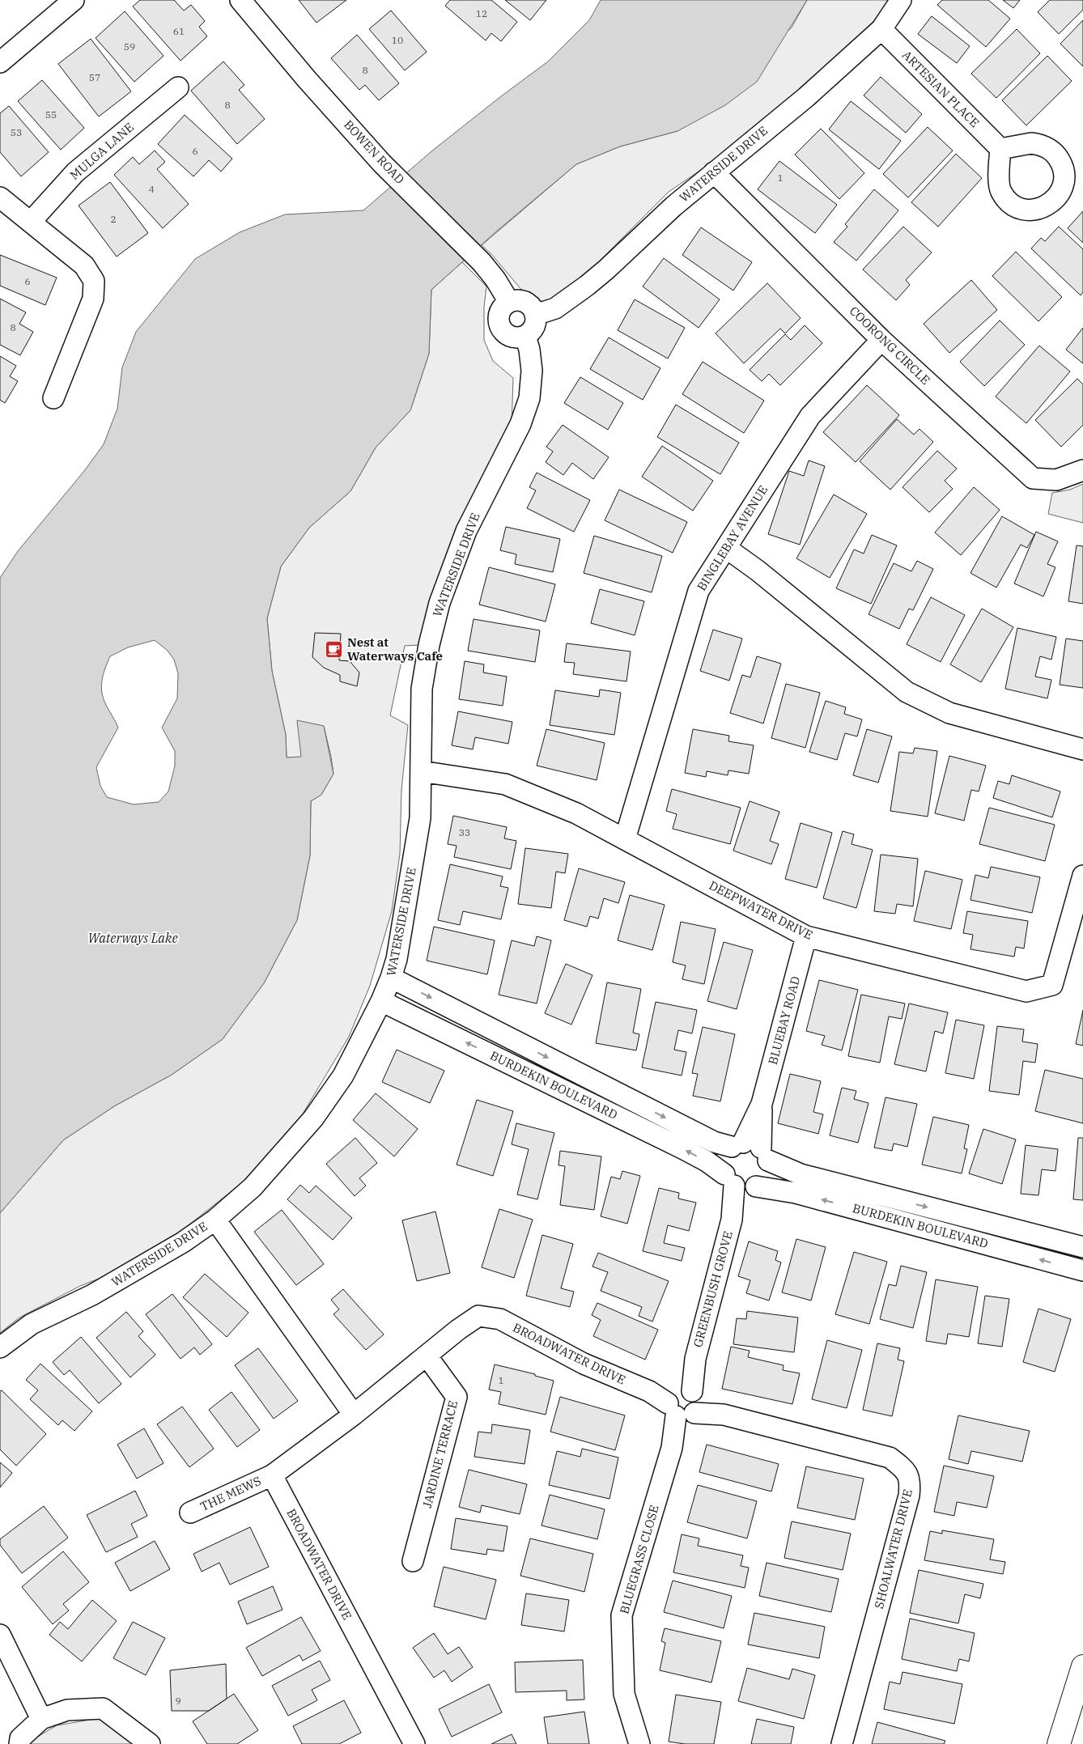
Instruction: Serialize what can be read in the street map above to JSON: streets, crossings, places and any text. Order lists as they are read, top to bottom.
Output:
{
  "streets": {
    "street": [
      "ARTESIAN PLACE",
      "MULGA LANE",
      "BOWEN ROAD",
      "WATERSIDE DRIVE",
      "COORONG CIRCLE",
      "BINGLEBAY AVENUE",
      "DEEPWATER DRIVE",
      "BLUEBAY ROAD",
      "BURDEKIN BOULEVARD",
      "GREENBUSH GROVE",
      "BROADWATER DRIVE",
      "JARDINE TERRACE",
      "THE MEWS",
      "SHOALWATER DRIVE",
      "BLUEGRASS CLOSE"
    ]
  },
  "crossings": [
    ["ARTESIAN PLACE", "WATERSIDE DRIVE"],
    ["BOWEN ROAD", "WATERSIDE DRIVE"],
    ["WATERSIDE DRIVE", "COORONG CIRCLE"],
    ["WATERSIDE DRIVE", "DEEPWATER DRIVE"],
    ["WATERSIDE DRIVE", "BURDEKIN BOULEVARD"],
    ["COORONG CIRCLE", "BINGLEBAY AVENUE"],
    ["BINGLEBAY AVENUE", "DEEPWATER DRIVE"],
    ["DEEPWATER DRIVE", "BLUEBAY ROAD"],
    ["BLUEBAY ROAD", "BURDEKIN BOULEVARD"],
    ["BLUEBAY ROAD", "GREENBUSH GROVE"],
    ["BURDEKIN BOULEVARD", "GREENBUSH GROVE"],
    ["GREENBUSH GROVE", "BROADWATER DRIVE"],
    ["GREENBUSH GROVE", "SHOALWATER DRIVE"],
    ["GREENBUSH GROVE", "BLUEGRASS CLOSE"],
    ["BROADWATER DRIVE", "JARDINE TERRACE"],
    ["BROADWATER DRIVE", "THE MEWS"],
    ["BROADWATER DRIVE", "SHOALWATER DRIVE"],
    ["BROADWATER DRIVE", "BLUEGRASS CLOSE"],
    ["SHOALWATER DRIVE", "BLUEGRASS CLOSE"]
  ],
  "water": ["Waterways Lake"],
  "places": {
    "cafe": ["Nest at Waterways Cafe"]
  },
  "house_numbers": [
    "12",
    "61",
    "10",
    "59",
    "8",
    "57",
    "8",
    "55",
    "53",
    "6",
    "1",
    "4",
    "2",
    "6",
    "8",
    "33",
    "1",
    "9"
  ]
}
